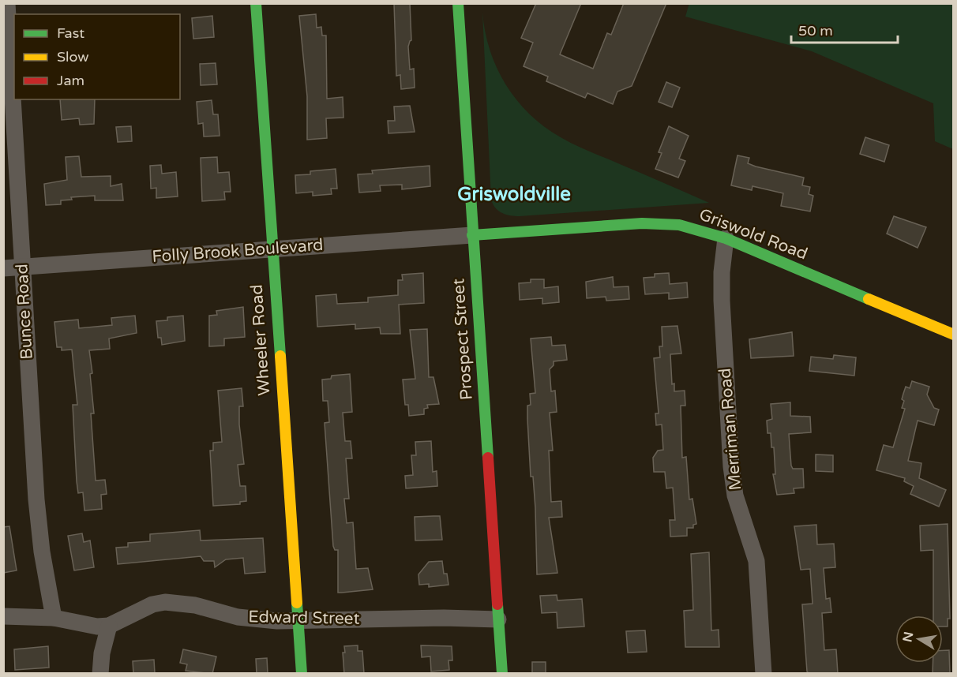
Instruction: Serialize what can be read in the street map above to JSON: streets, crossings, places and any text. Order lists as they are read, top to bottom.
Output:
{
  "streets": {
    "street": [
      "Griswold Road",
      "Folly Brook Boulevard",
      "Bunce Road",
      "Prospect Street",
      "Wheeler Road",
      "Merriman Road",
      "Edward Street"
    ]
  },
  "crossings": [
    ["Griswold Road", "Folly Brook Boulevard"],
    ["Griswold Road", "Prospect Street"],
    ["Griswold Road", "Merriman Road"],
    ["Folly Brook Boulevard", "Bunce Road"],
    ["Folly Brook Boulevard", "Prospect Street"],
    ["Folly Brook Boulevard", "Wheeler Road"],
    ["Bunce Road", "Edward Street"],
    ["Prospect Street", "Edward Street"],
    ["Wheeler Road", "Edward Street"]
  ],
  "districts": ["Griswoldville"],
  "legend": ["Fast", "Slow", "Jam"],
  "scale_bar": "50 m",
  "north": "left"
}
